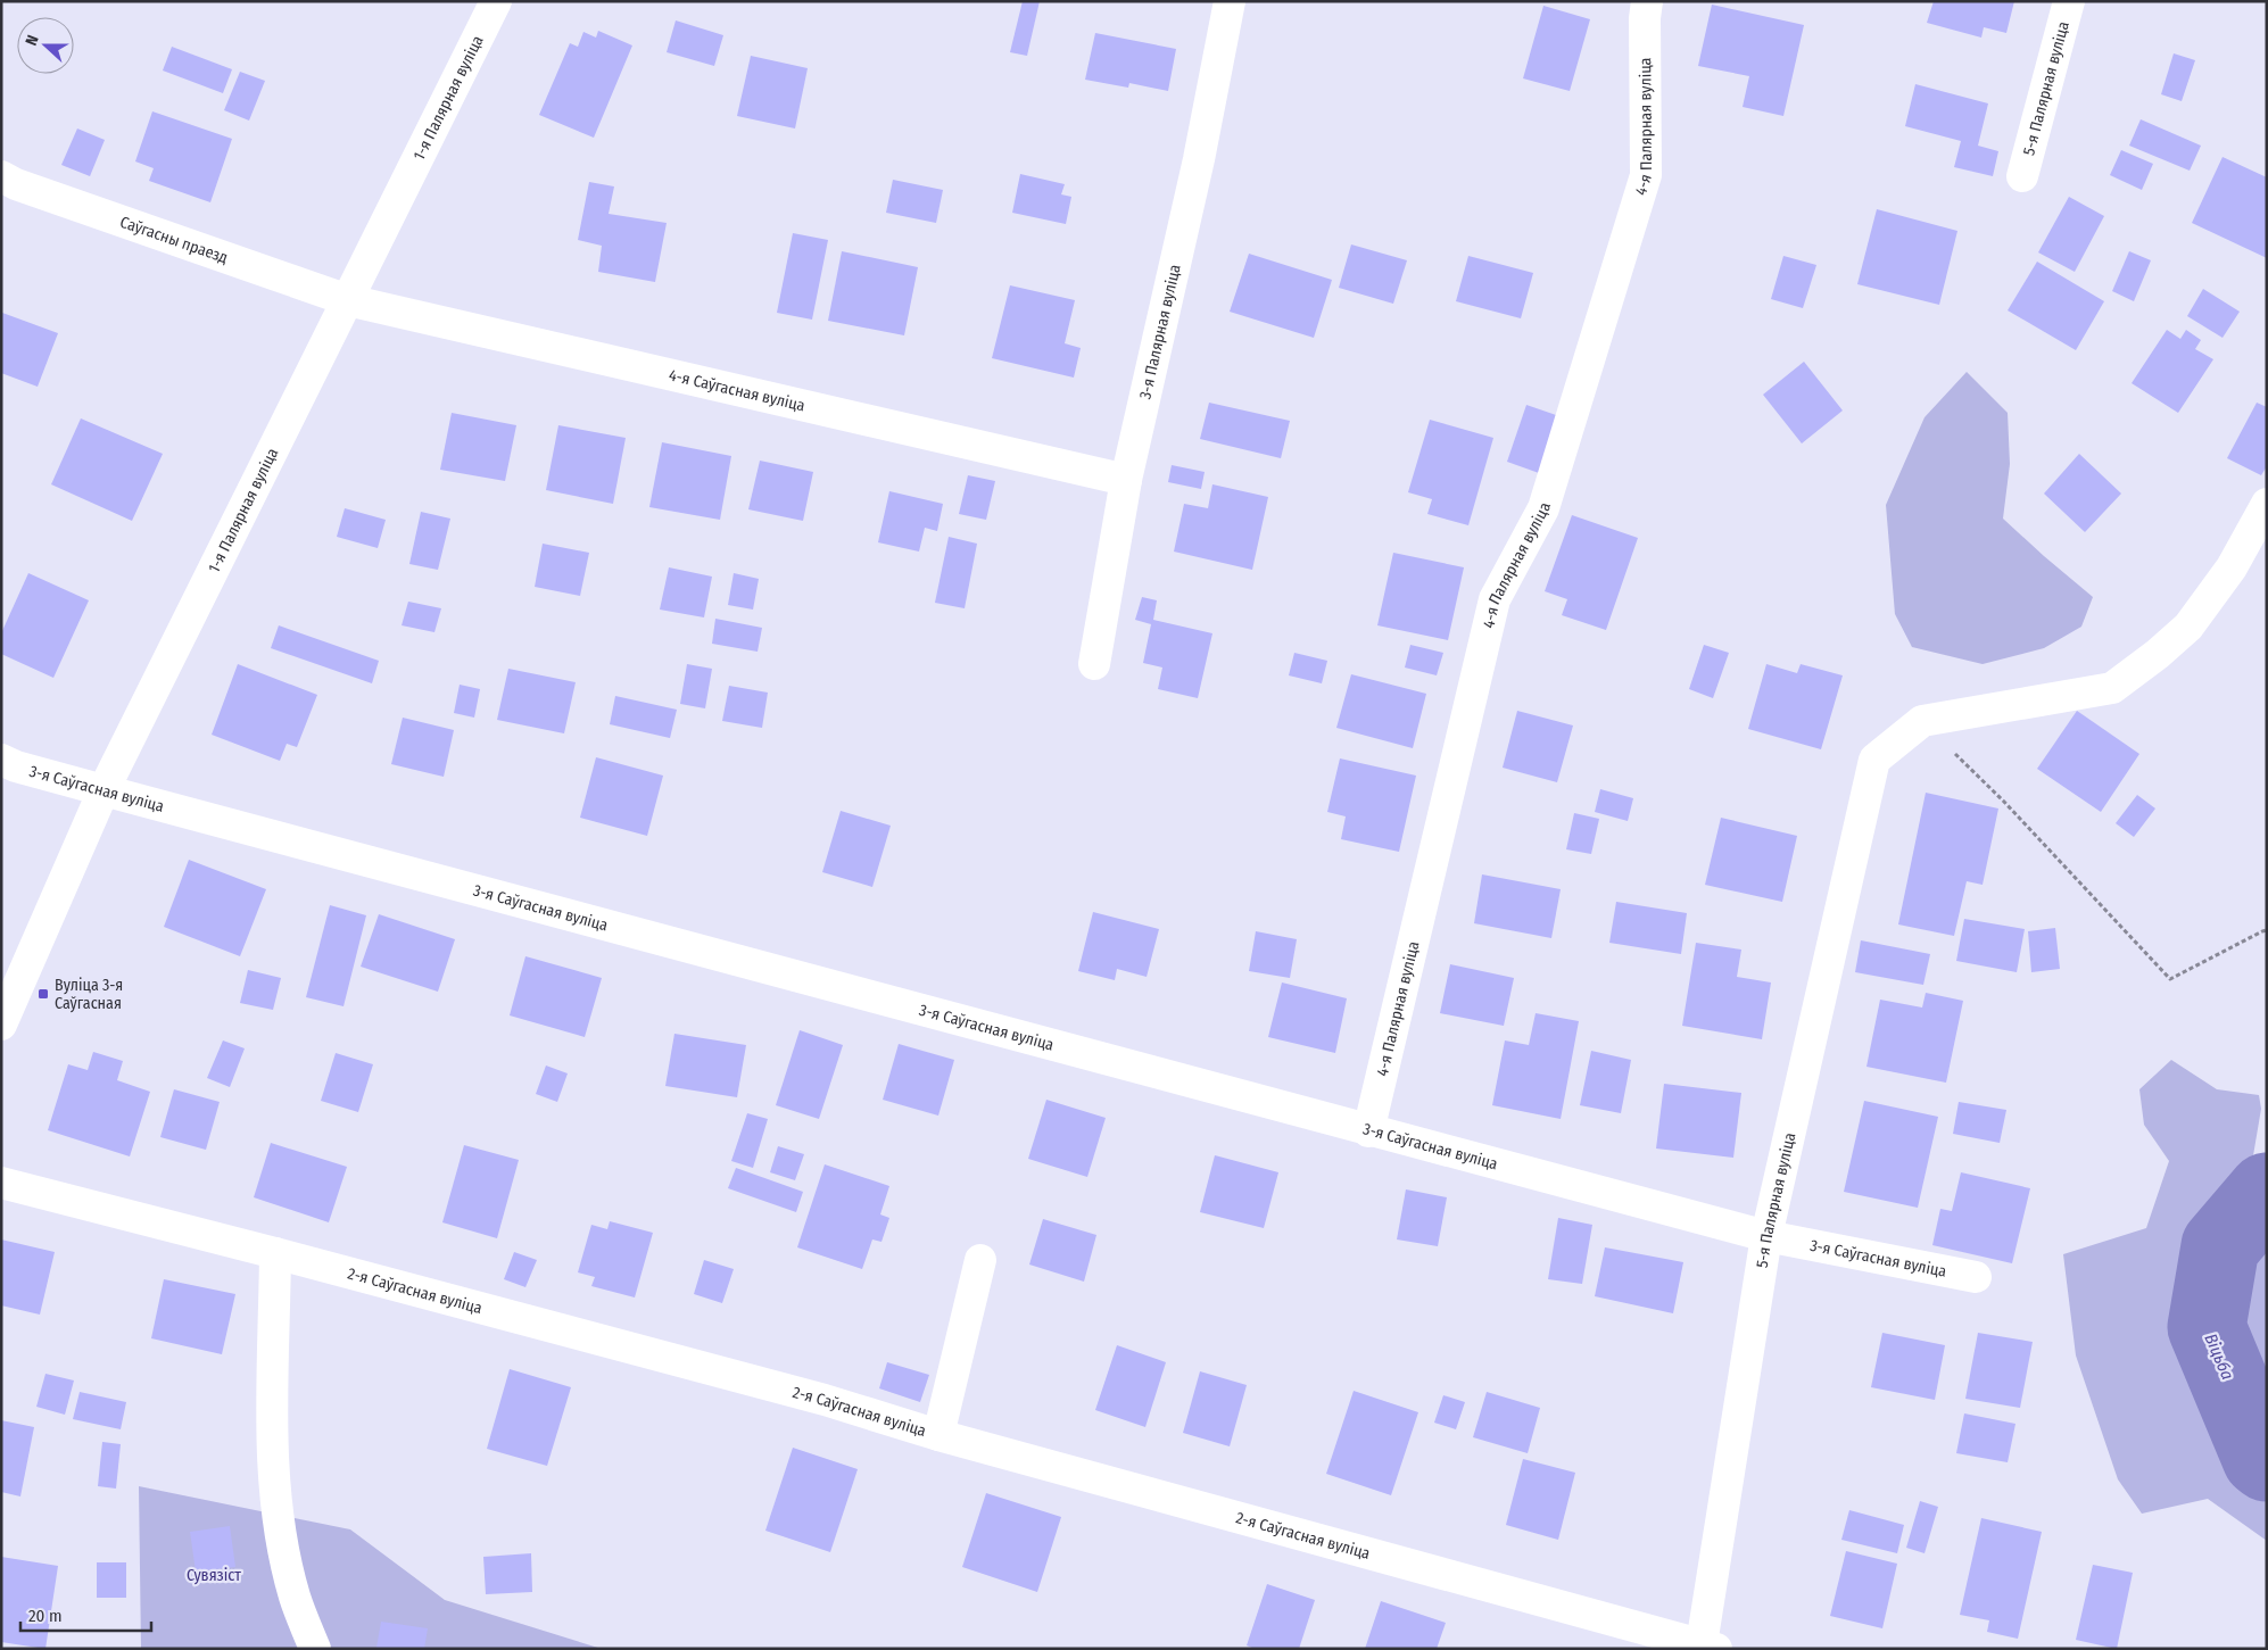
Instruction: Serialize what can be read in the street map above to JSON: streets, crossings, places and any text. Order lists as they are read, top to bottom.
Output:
{
  "streets": {
    "street": [
      "5-я Палярная вуліца",
      "1-я Палярная вуліца",
      "4-я Палярная вуліца",
      "Саўгасны праезд",
      "3-я Палярная вуліца",
      "4-я Саўгасная вуліца",
      "3-я Саўгасная вуліца",
      "2-я Саўгасная вуліца"
    ]
  },
  "crossings": [
    ["5-я Палярная вуліца", "3-я Саўгасная вуліца"],
    ["5-я Палярная вуліца", "2-я Саўгасная вуліца"],
    ["1-я Палярная вуліца", "Саўгасны праезд"],
    ["1-я Палярная вуліца", "4-я Саўгасная вуліца"],
    ["1-я Палярная вуліца", "3-я Саўгасная вуліца"],
    ["4-я Палярная вуліца", "3-я Саўгасная вуліца"],
    ["Саўгасны праезд", "4-я Саўгасная вуліца"],
    ["3-я Палярная вуліца", "4-я Саўгасная вуліца"]
  ],
  "water": ["Віцьба"],
  "parks": ["Сувязіст"],
  "places": {
    "transit": ["Вуліца 3-я Саўгасная"]
  },
  "scale_bar": "20 m",
  "north": "left"
}
